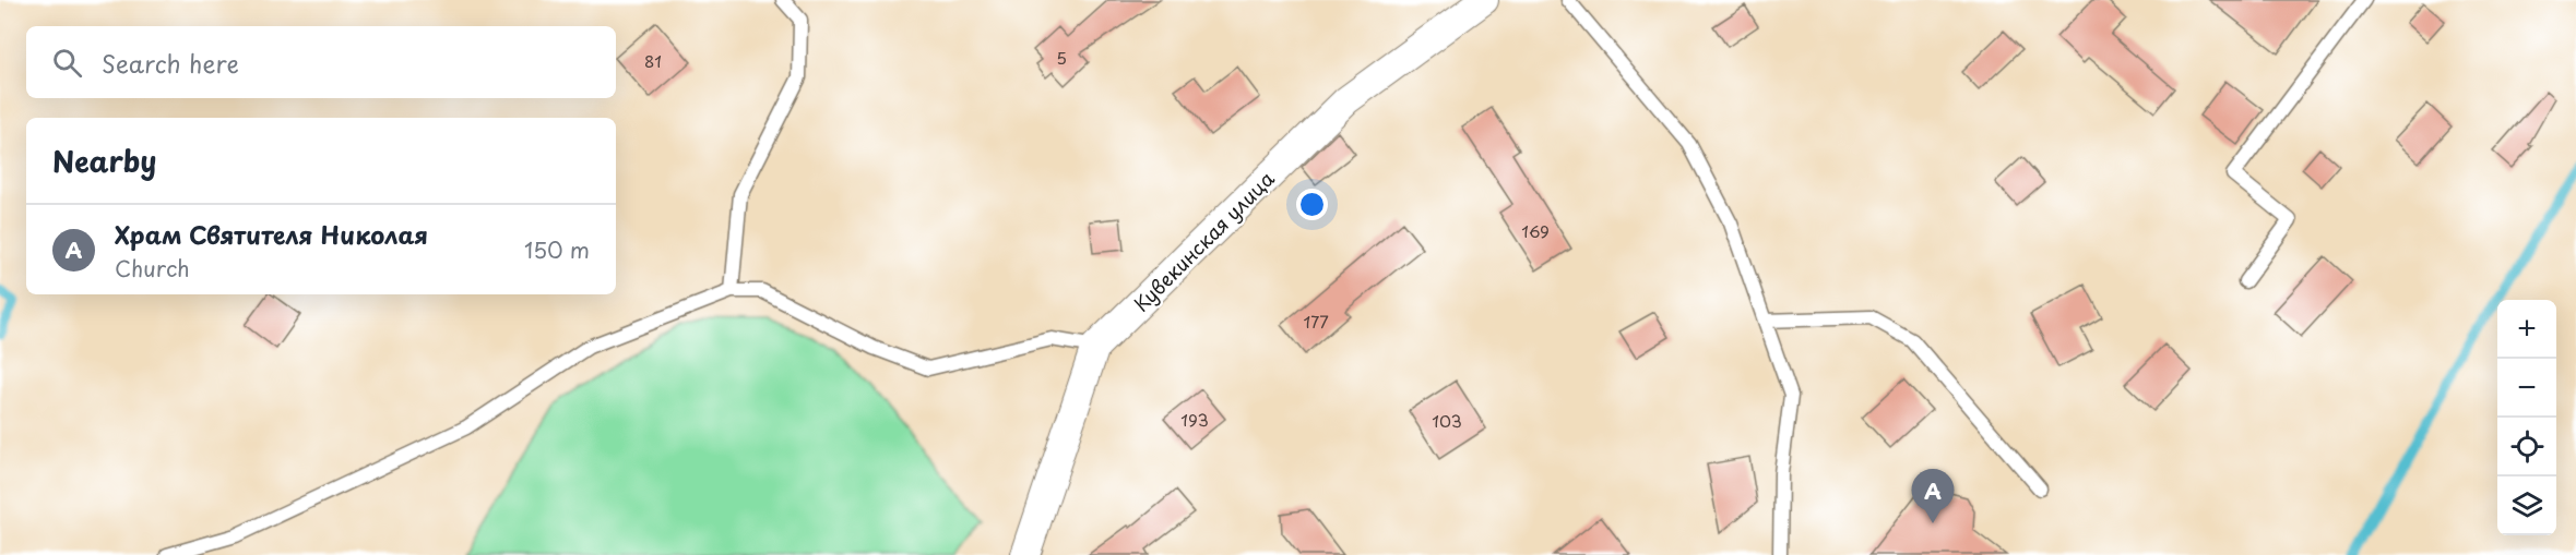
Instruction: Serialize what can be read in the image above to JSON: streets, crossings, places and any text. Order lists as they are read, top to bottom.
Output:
{
  "streets": {
    "street": ["Кувекинская улица"]
  },
  "house_numbers": [
    "5",
    "81",
    "169",
    "177",
    "193",
    "103"
  ],
  "page": {
    "search": "Search here",
    "heading": "Nearby",
    "list": [
      {
        "mark": "A",
        "name": "Храм Святителя Николая",
        "note": "Church",
        "value": "150 m"
      }
    ],
    "map_buttons": ["+", "−"],
    "pins": "A"
  }
}
